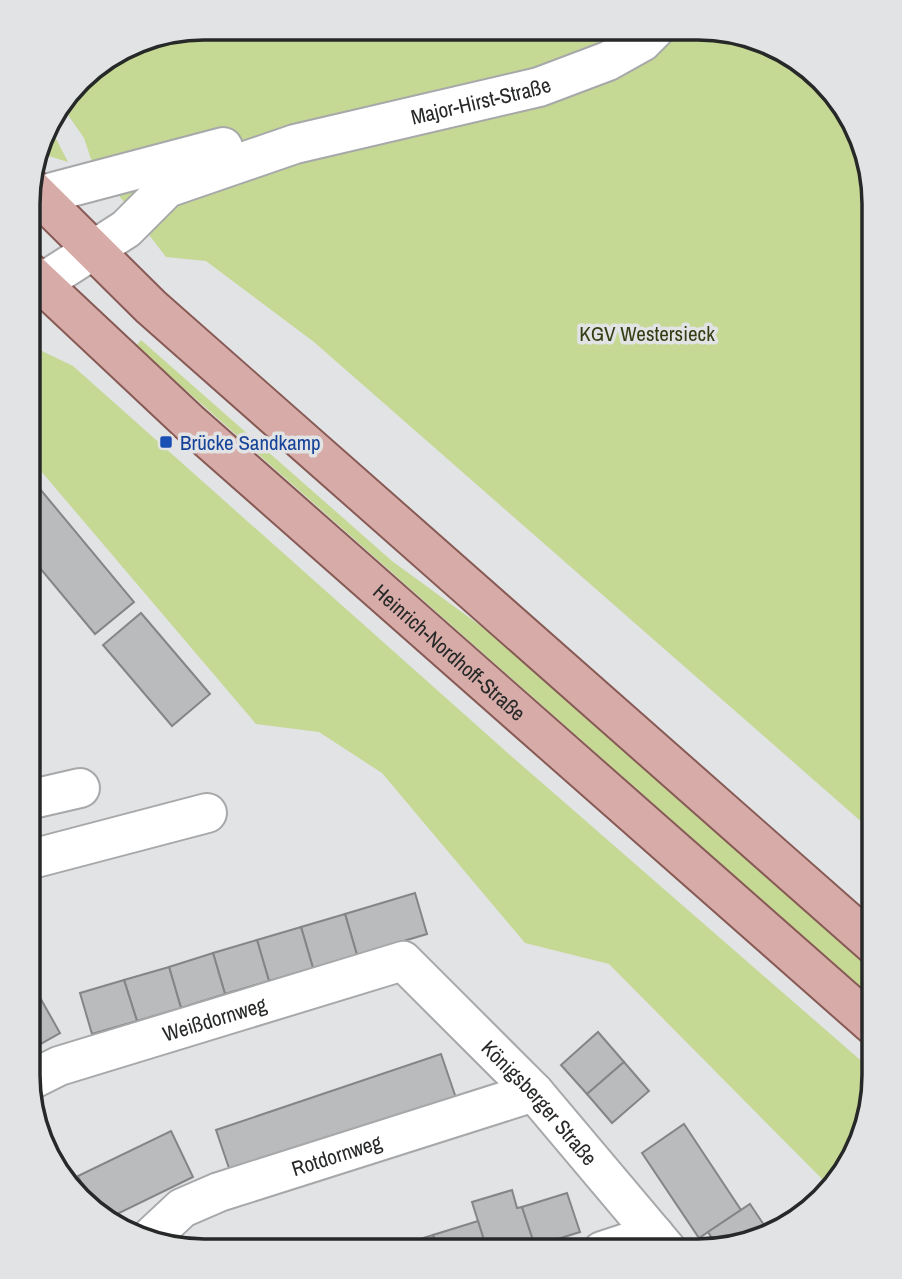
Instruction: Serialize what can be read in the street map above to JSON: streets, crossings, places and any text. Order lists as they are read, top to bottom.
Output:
{
  "streets": {
    "main road": ["Heinrich-Nordhoff-Straße"],
    "street": [
      "Major-Hirst-Straße",
      "Weißdornweg",
      "Königsberger Straße",
      "Rotdornweg"
    ]
  },
  "crossings": [
    ["Weißdornweg", "Königsberger Straße"],
    ["Königsberger Straße", "Rotdornweg"]
  ],
  "parks": ["KGV Westersieck"],
  "places": {
    "transit": ["Brücke Sandkamp"]
  }
}
